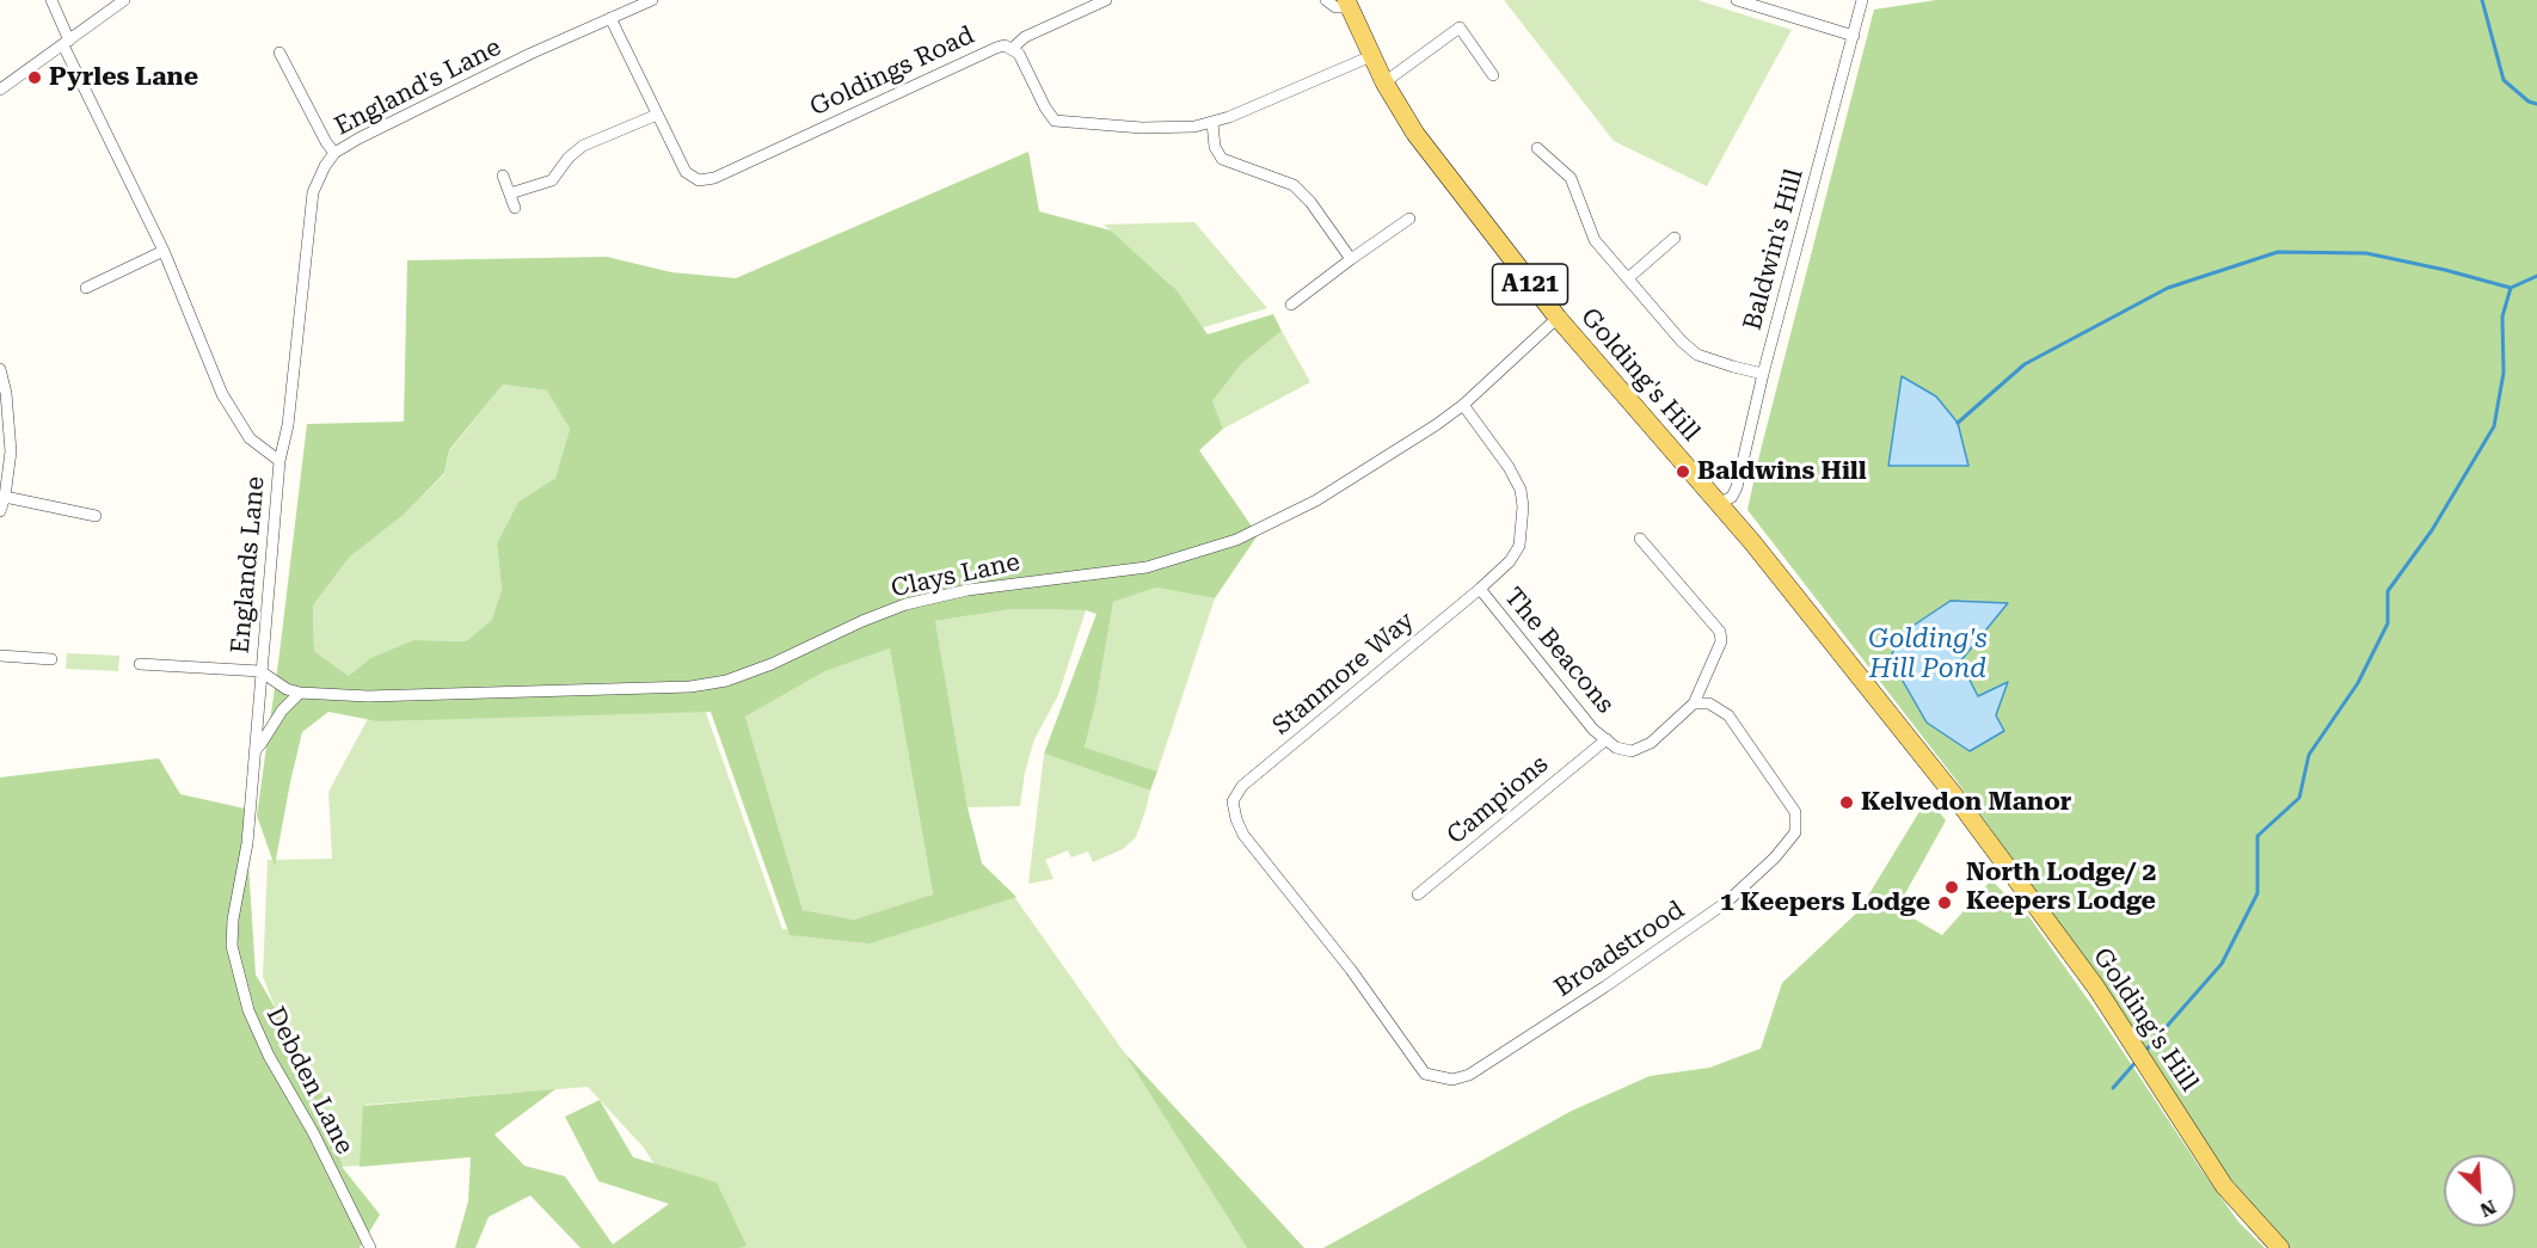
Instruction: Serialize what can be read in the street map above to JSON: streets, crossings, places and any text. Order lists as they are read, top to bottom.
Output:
{
  "streets": {
    "main road": ["A121", "Golding's Hill"],
    "street": [
      "Goldings Road",
      "England's Lane",
      "Baldwin's Hill",
      "Englands Lane",
      "Clays Lane",
      "The Beacons",
      "Stanmore Way",
      "Campions",
      "Broadstrood",
      "Debden Lane"
    ]
  },
  "crossings": [
    ["Goldings Road", "England's Lane"],
    ["Goldings Road", "Golding's Hill"],
    ["England's Lane", "Englands Lane"],
    ["Baldwin's Hill", "Golding's Hill"],
    ["Golding's Hill", "Clays Lane"],
    ["Englands Lane", "Clays Lane"],
    ["Englands Lane", "Debden Lane"],
    ["Clays Lane", "Stanmore Way"],
    ["Clays Lane", "Debden Lane"],
    ["The Beacons", "Stanmore Way"],
    ["The Beacons", "Campions"],
    ["Stanmore Way", "Broadstrood"]
  ],
  "water": ["Golding's Hill Pond"],
  "places": [
    "Pyrles Lane",
    "Baldwins Hill",
    "Kelvedon Manor",
    "North Lodge/ 2 Keepers Lodge",
    "1 Keepers Lodge"
  ],
  "north": "bottom right"
}
